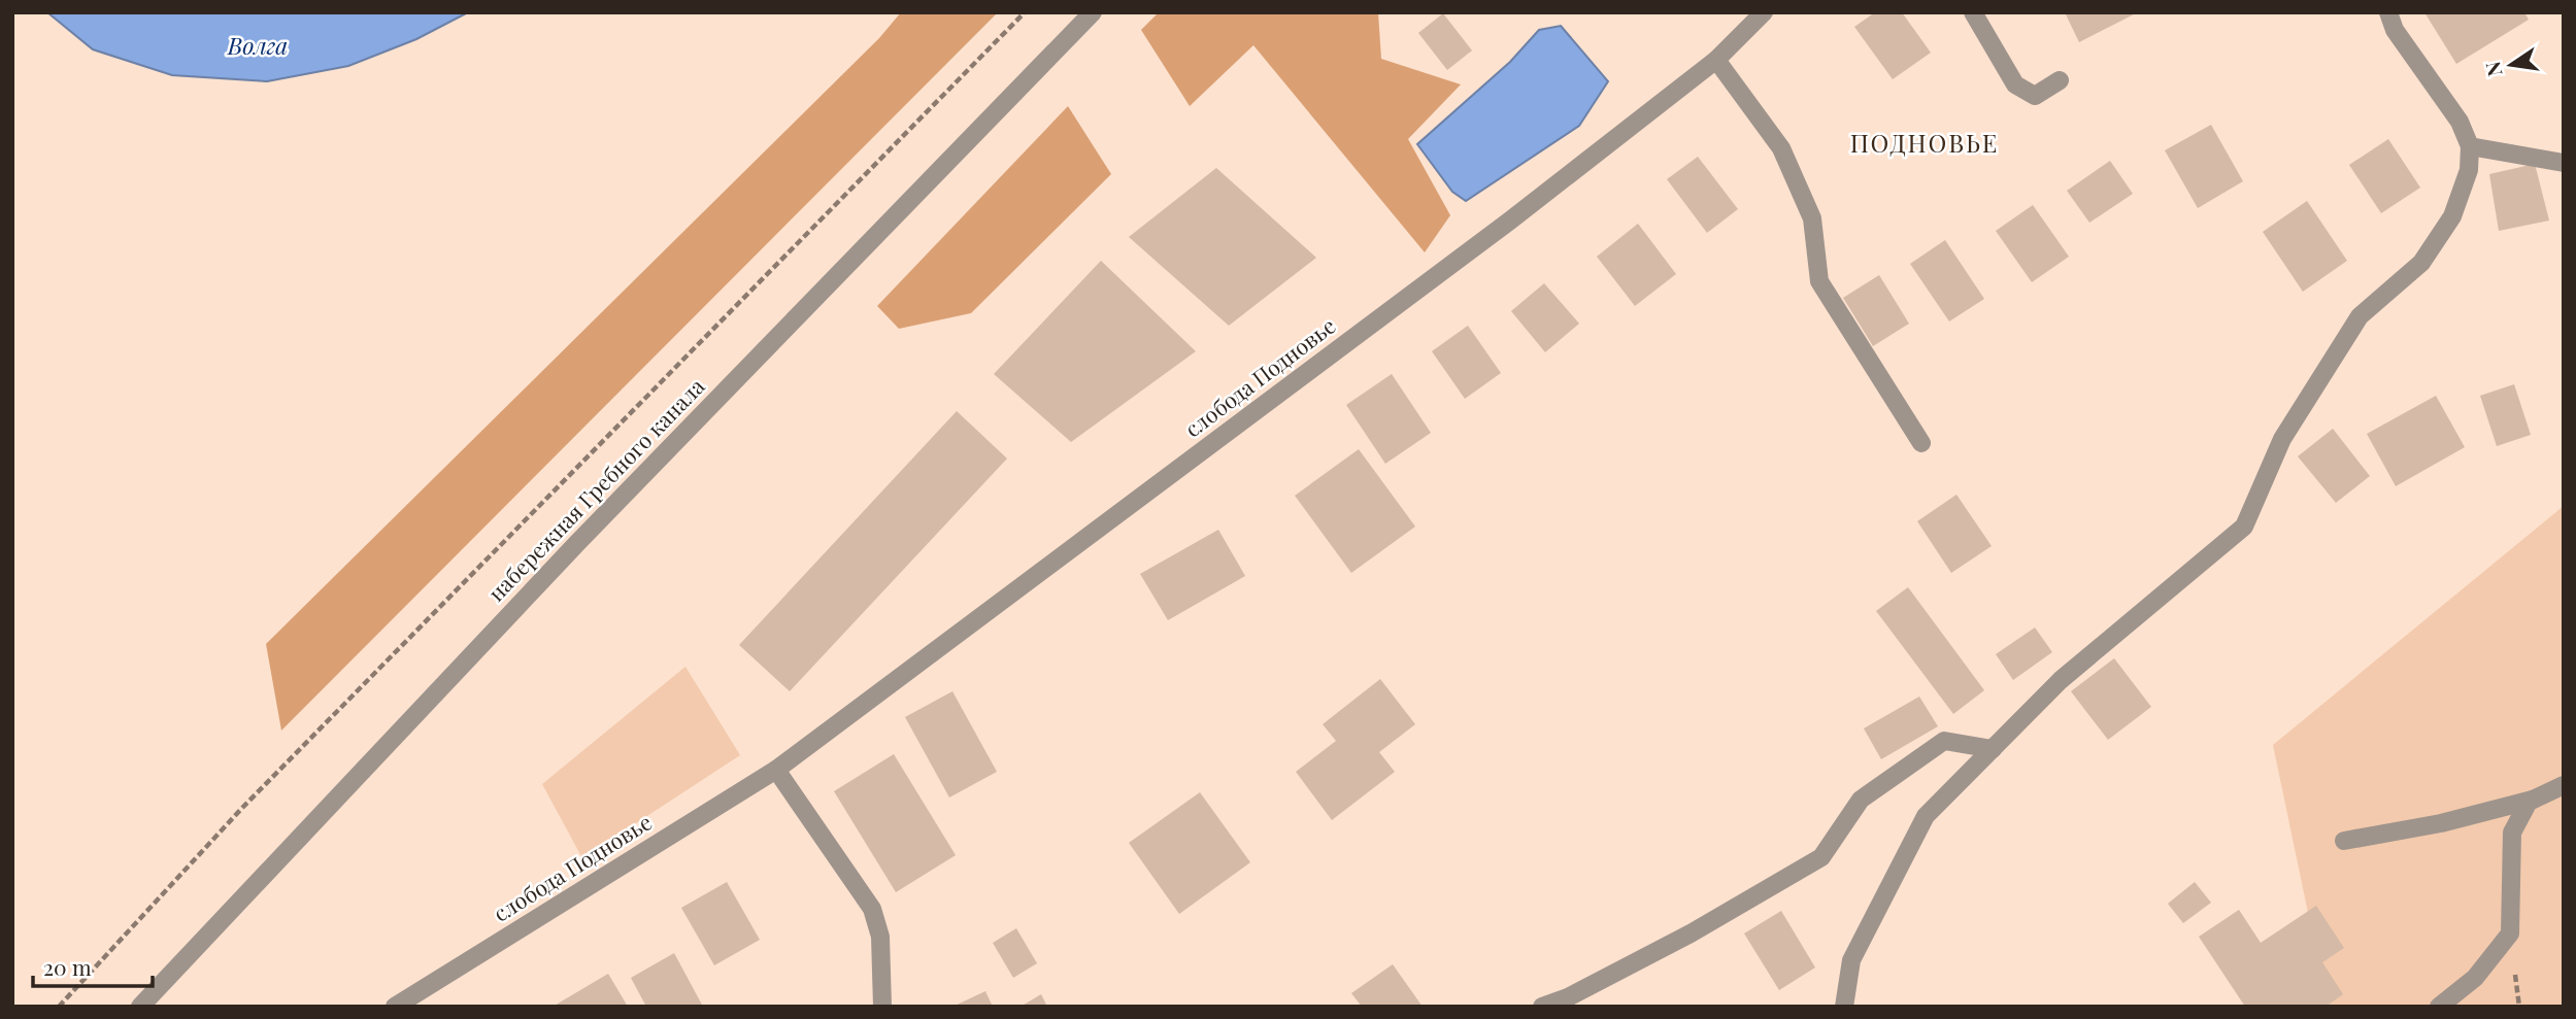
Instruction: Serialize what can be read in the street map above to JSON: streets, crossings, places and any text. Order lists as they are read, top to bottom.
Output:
{
  "streets": {
    "street": ["слобода Подновье", "набережная Гребного канала"]
  },
  "districts": ["ПОДНОВЬЕ"],
  "water": ["Волга"],
  "scale_bar": "20 m",
  "north": "left"
}
